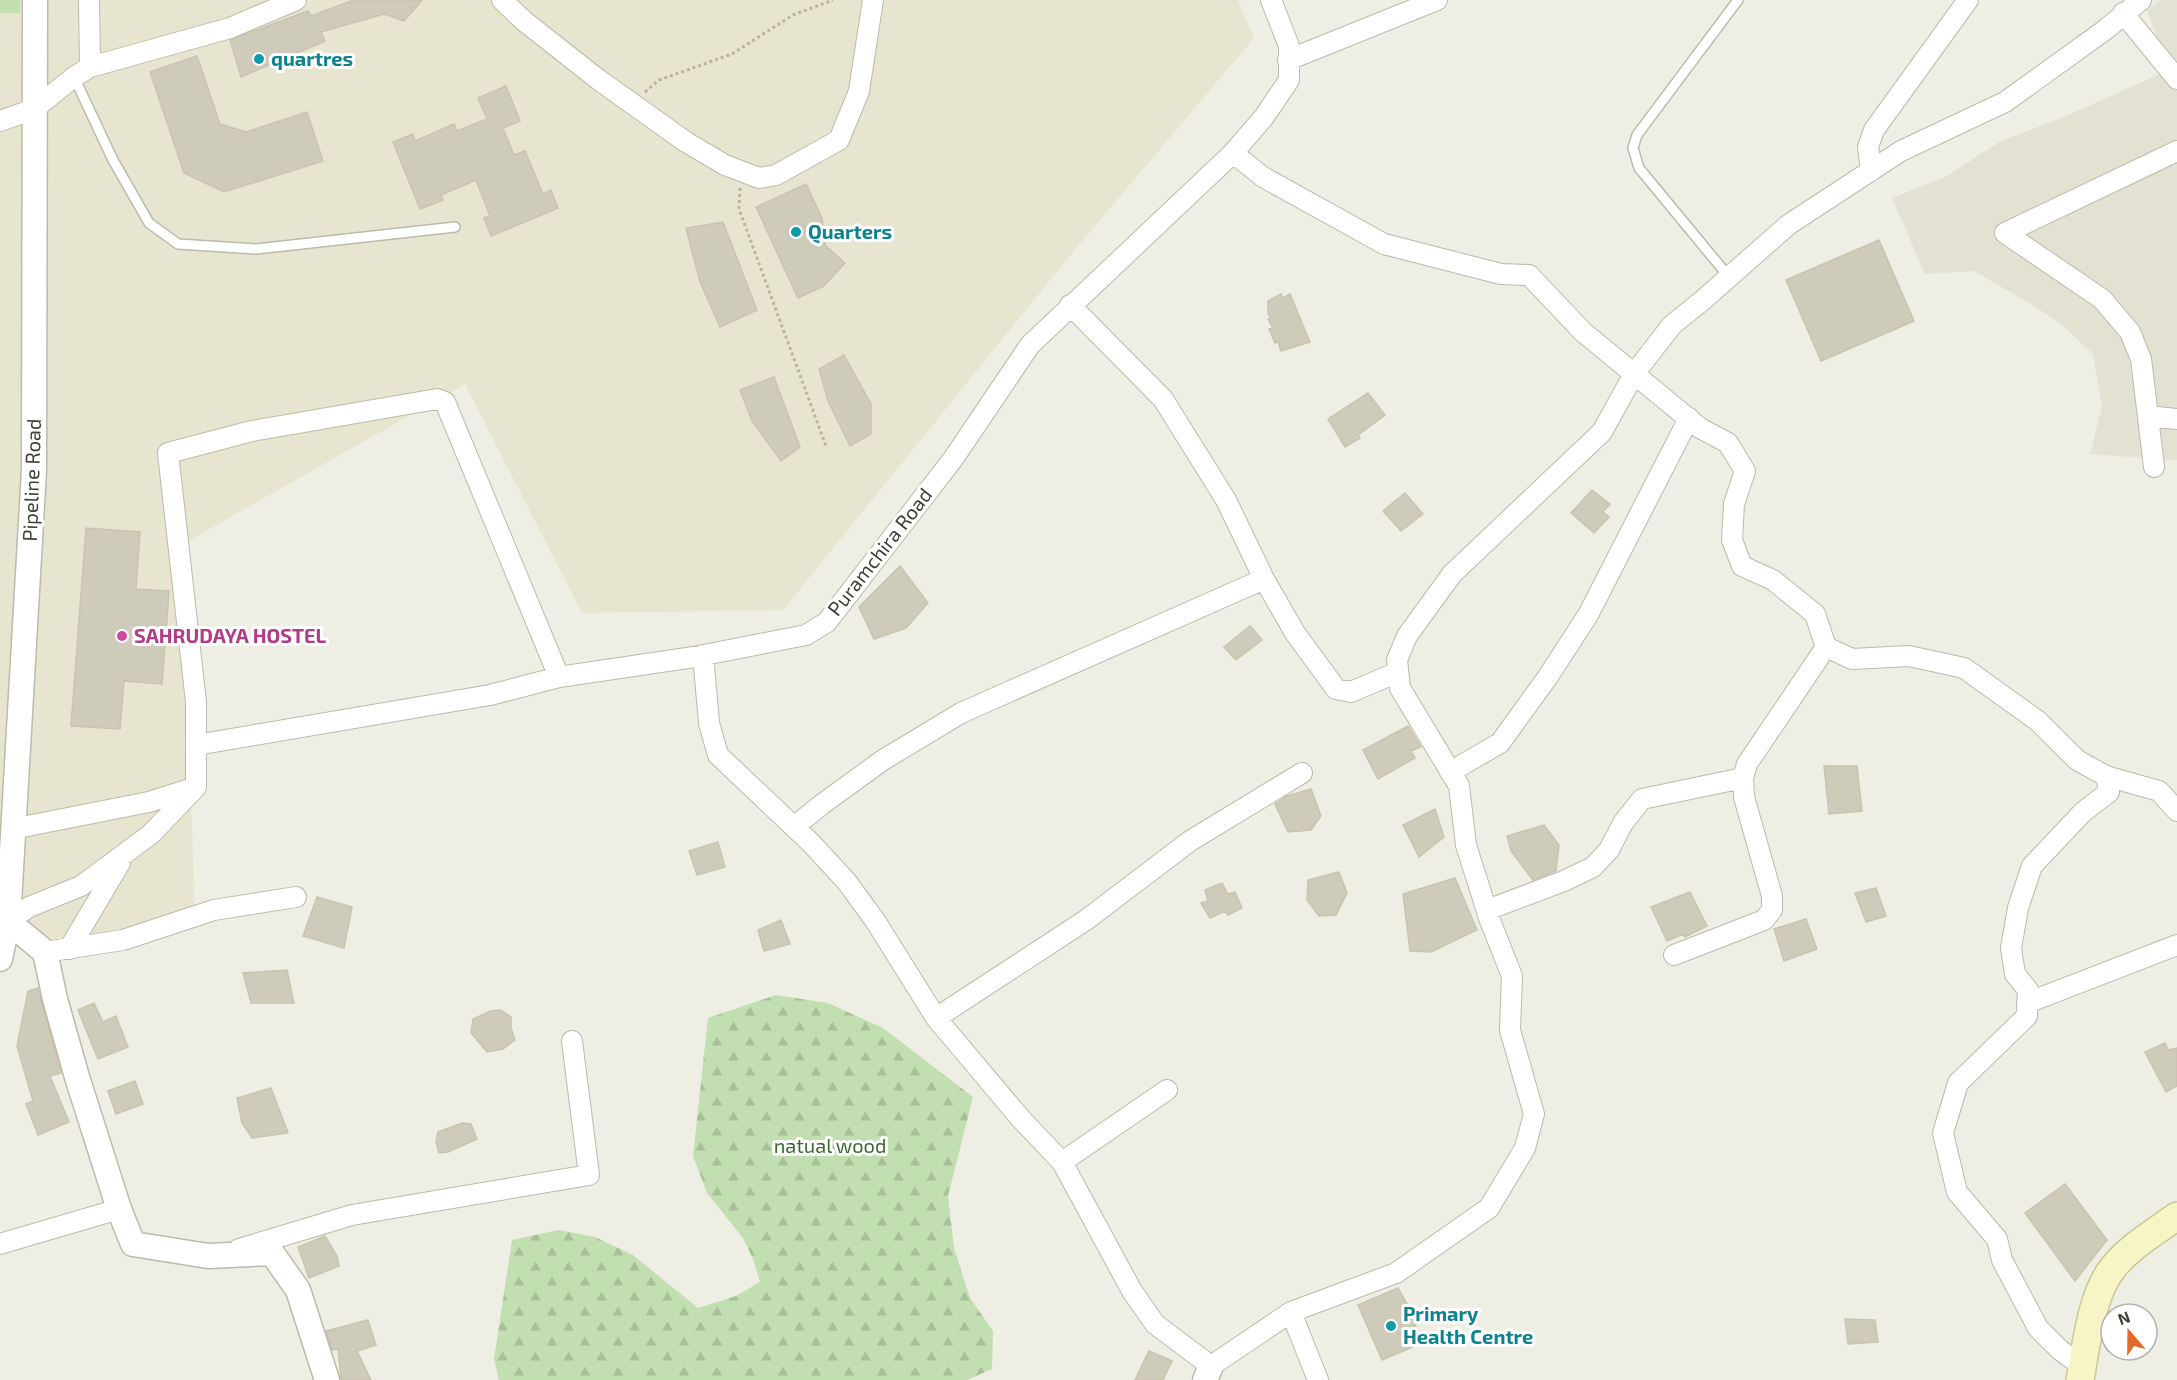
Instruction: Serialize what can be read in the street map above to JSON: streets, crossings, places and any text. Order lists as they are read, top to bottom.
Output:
{
  "streets": {
    "street": ["Pipeline Road", "Puramchira Road"]
  },
  "parks": ["natual wood"],
  "places": [
    "quartres",
    "Quarters",
    "SAHRUDAYA HOSTEL",
    "Primary Health Centre"
  ],
  "north": "top"
}
